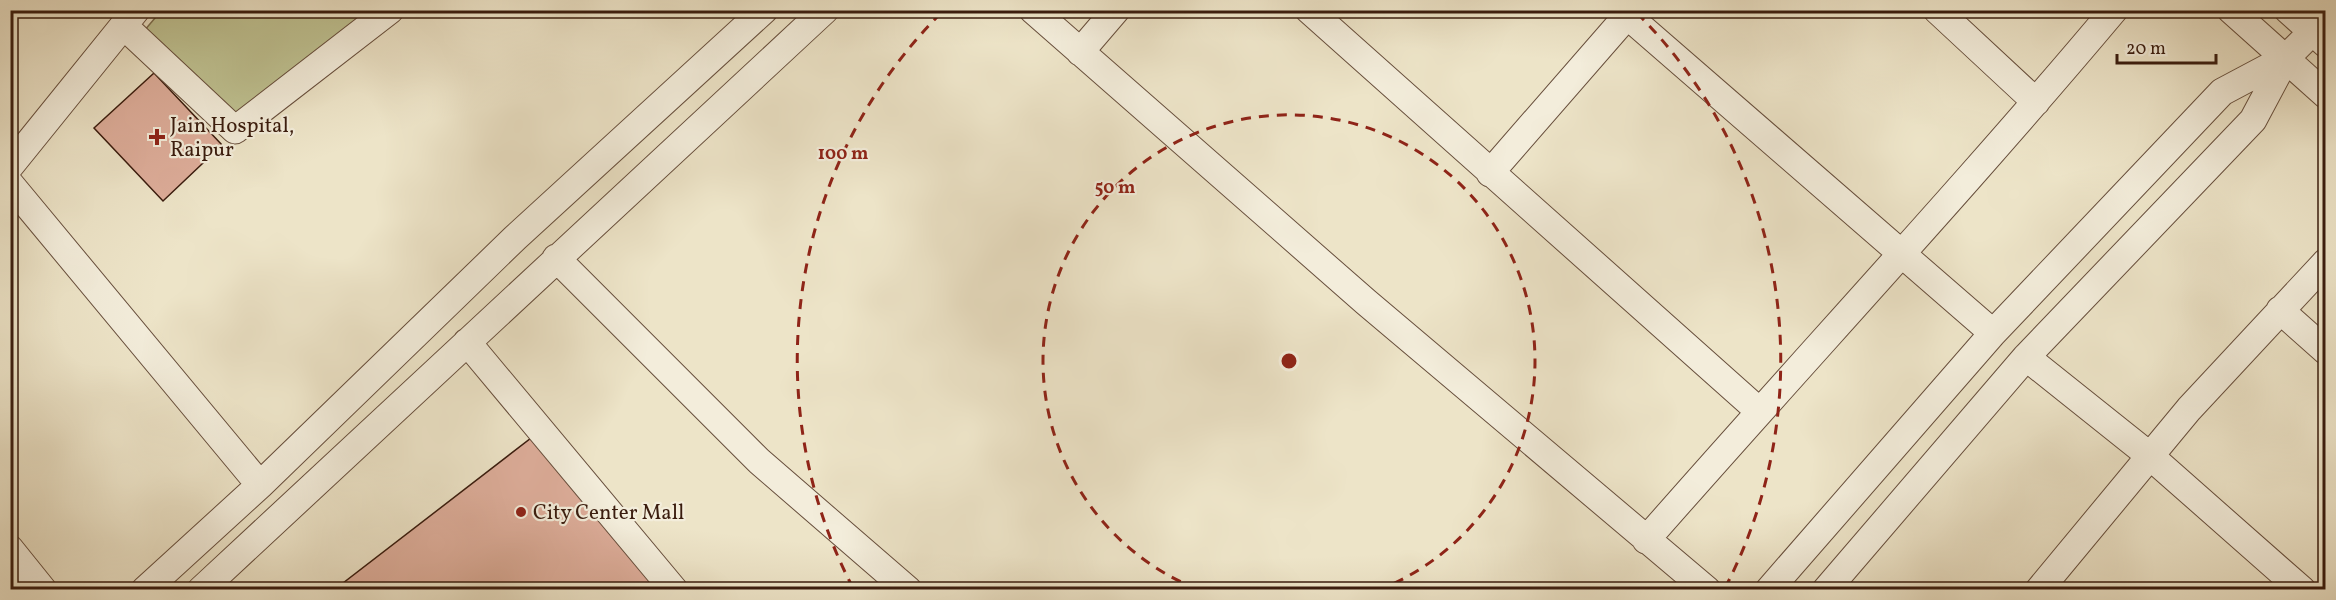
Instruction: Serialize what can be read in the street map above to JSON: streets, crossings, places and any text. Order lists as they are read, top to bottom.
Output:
{
  "places": {
    "health": ["Jain Hospital, Raipur"],
    "other": ["City Center Mall"]
  },
  "scale_bar": "20 m",
  "rings": ["100 m", "50 m"]
}
